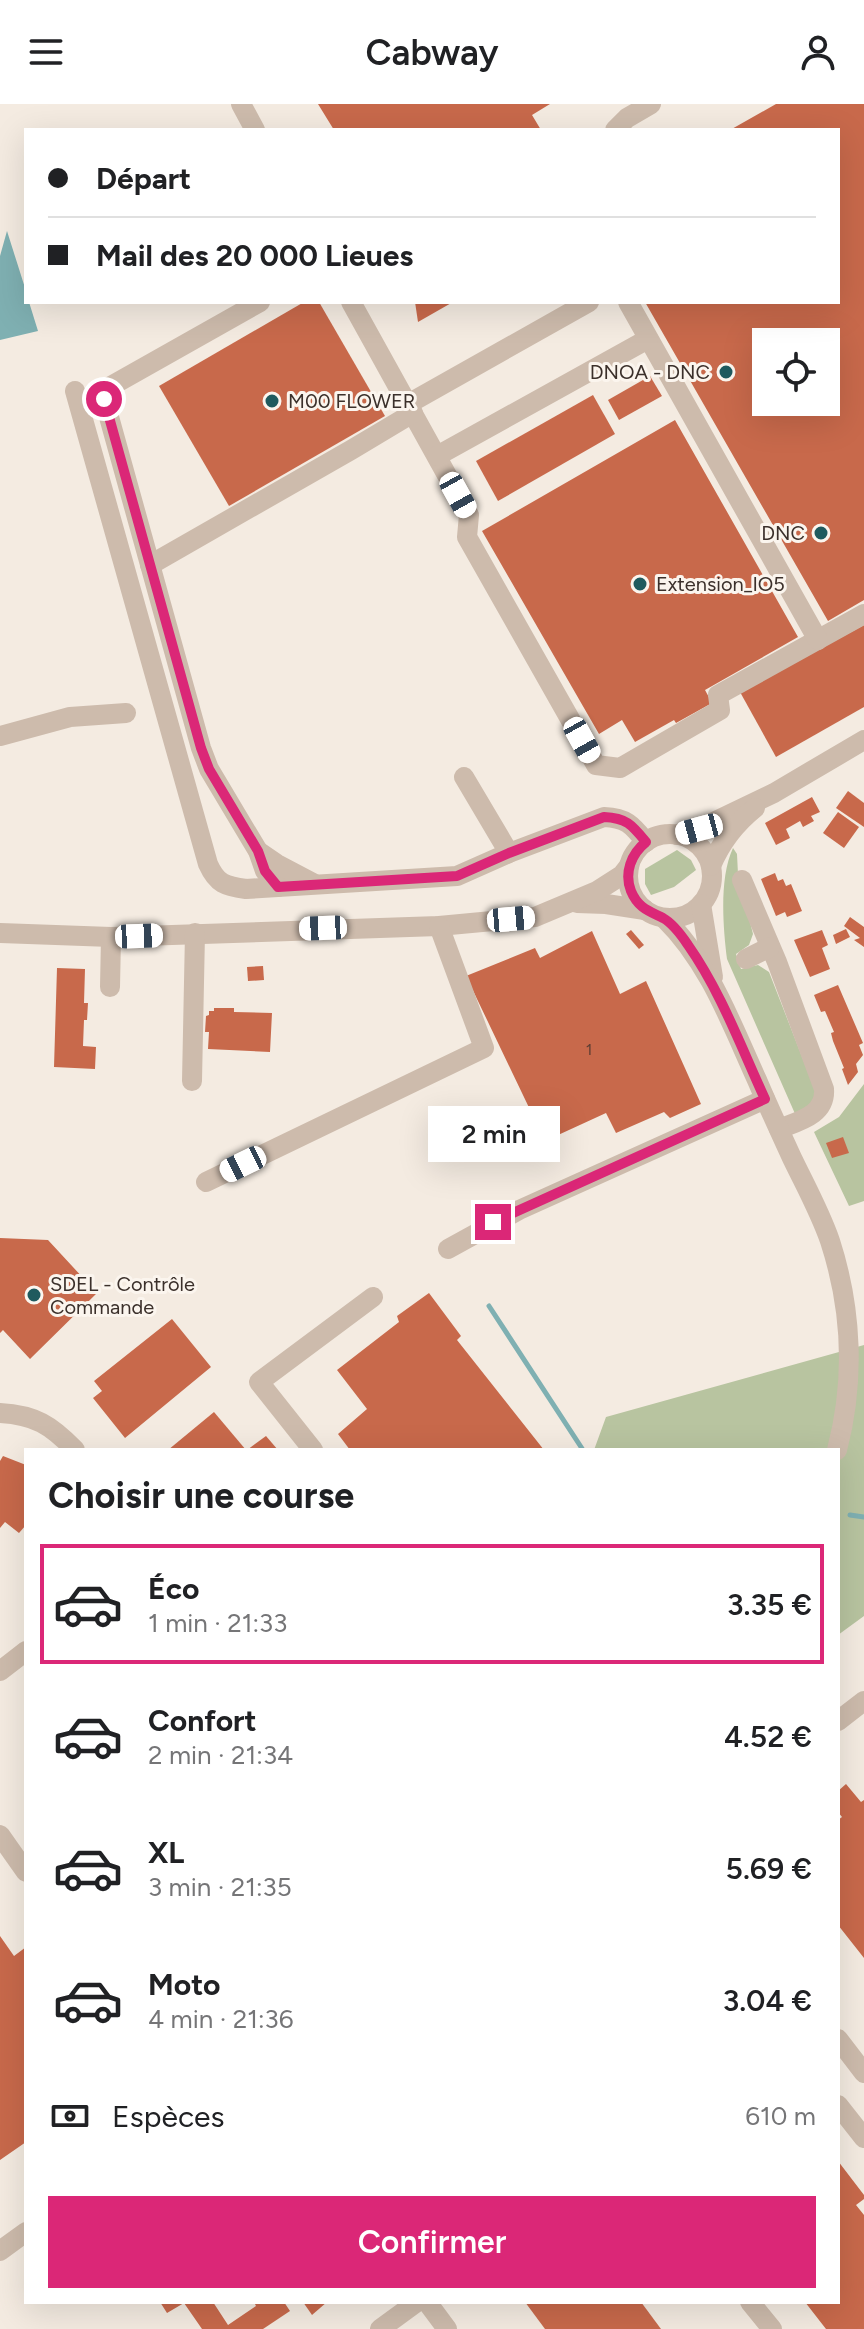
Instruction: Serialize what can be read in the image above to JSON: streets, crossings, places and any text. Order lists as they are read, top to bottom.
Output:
{
  "places": [
    "DNOA - DNC",
    "M00 FLOWER",
    "DNC",
    "Extension_IO5",
    "SDEL - Contrôle Commande"
  ],
  "house_numbers": ["1"],
  "page": {
    "header": "Cabway",
    "banner": ["Départ", "Mail des 20 000 Lieues"],
    "bubble": "2 min",
    "heading": "Choisir une course",
    "list": [
      {
        "name": "Éco",
        "note": "1 min · 21:33",
        "value": "3.35 €"
      },
      {
        "name": "Confort",
        "note": "2 min · 21:34",
        "value": "4.52 €"
      },
      {
        "name": "XL",
        "note": "3 min · 21:35",
        "value": "5.69 €"
      },
      {
        "name": "Moto",
        "note": "4 min · 21:36",
        "value": "3.04 €"
      }
    ],
    "pay": ["Espèces", "610 m"],
    "buttons": "Confirmer"
  }
}
